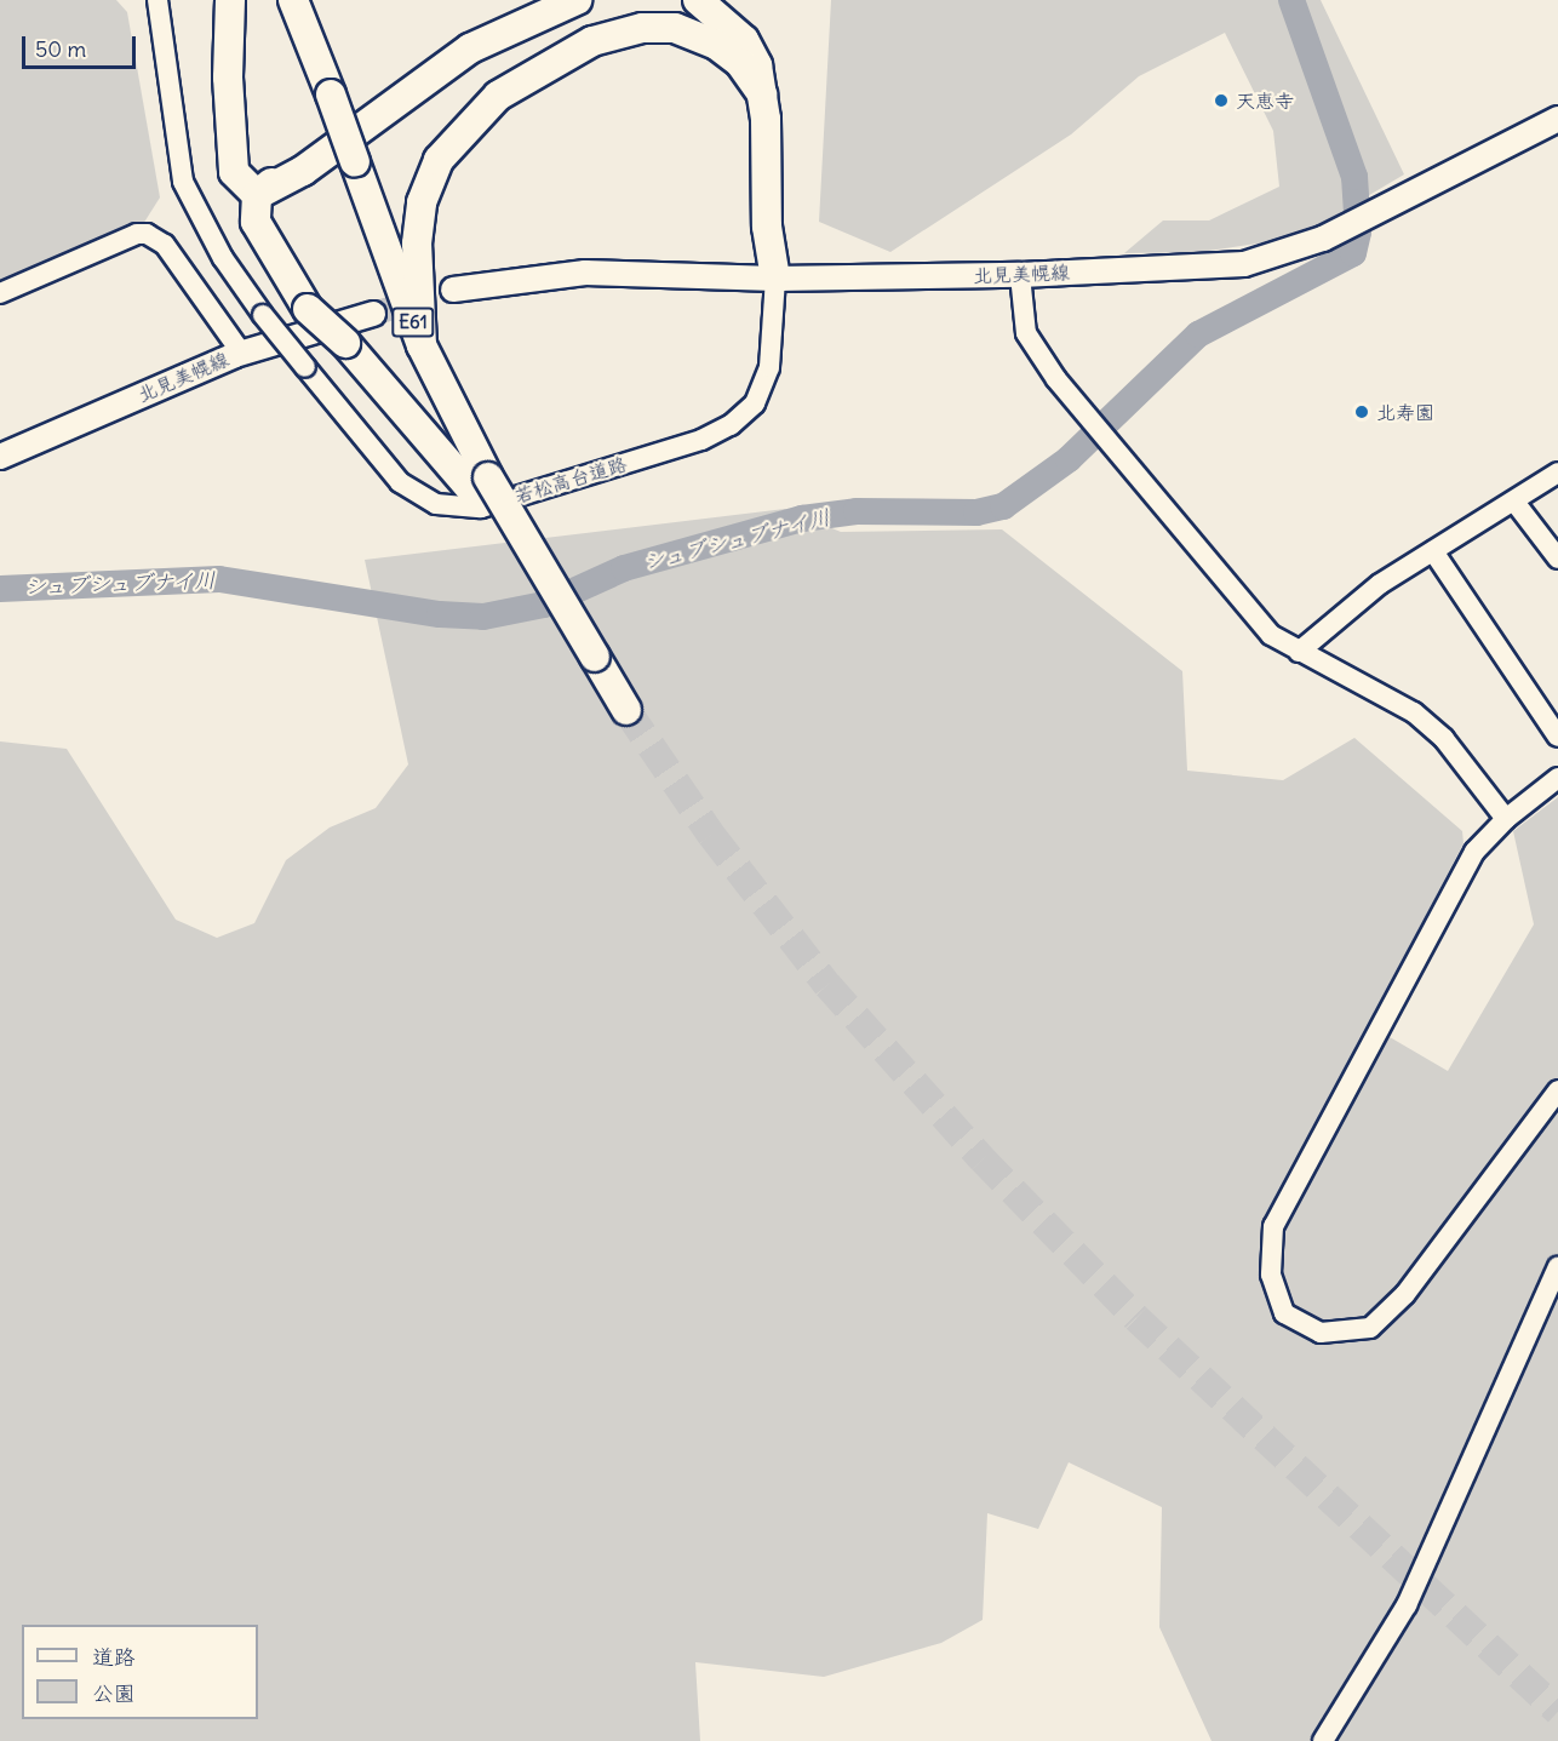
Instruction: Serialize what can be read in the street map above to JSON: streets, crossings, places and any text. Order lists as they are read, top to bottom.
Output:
{
  "streets": {
    "highway": ["E61"],
    "main road": ["北見美幌線"],
    "street": ["若松高台道路"]
  },
  "crossings": [
    ["北見美幌線", "若松高台道路"]
  ],
  "water": ["シュブシュブナイ川"],
  "places": ["天恵寺", "北寿園"],
  "legend": ["道路", "公園"],
  "scale_bar": "50 m"
}
